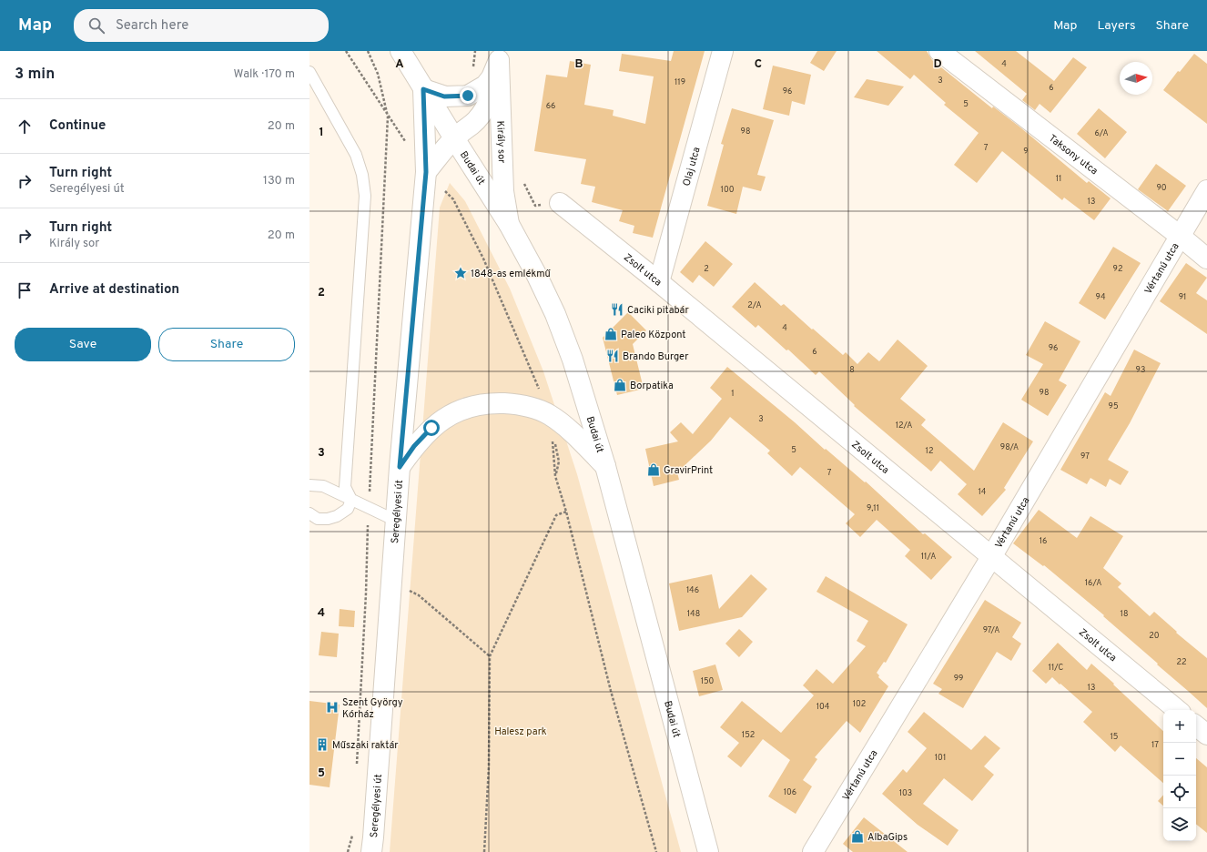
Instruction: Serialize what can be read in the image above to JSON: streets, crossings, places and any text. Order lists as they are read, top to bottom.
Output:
{
  "streets": {
    "street": [
      "Király sor",
      "Taksony utca",
      "Olaj utca",
      "Budai út",
      "Vértanú utca",
      "Zsolt utca",
      "Seregélyesi út"
    ]
  },
  "crossings": [
    ["Király sor", "Budai út"],
    ["Taksony utca", "Vértanú utca"],
    ["Olaj utca", "Zsolt utca"],
    ["Budai út", "Seregélyesi út"],
    ["Vértanú utca", "Zsolt utca"]
  ],
  "parks": ["Halesz park"],
  "places": {
    "place": ["1848-as emlékmű"],
    "restaurant": ["Caciki pitabár", "Brando Burger"],
    "shop": [
      "Paleo Központ",
      "Borpatika",
      "GravirPrint",
      "AlbaGips"
    ],
    "hospital": ["Szent György Kórház"],
    "building": ["Műszaki raktár"]
  },
  "house_numbers": [
    "4",
    "3",
    "119",
    "6",
    "96",
    "5",
    "66",
    "98",
    "6/A",
    "7",
    "9",
    "11",
    "90",
    "100",
    "13",
    "2",
    "92",
    "94",
    "91",
    "2/A",
    "4",
    "96",
    "6",
    "8",
    "93",
    "98",
    "1",
    "95",
    "3",
    "12/A",
    "98/A",
    "5",
    "12",
    "97",
    "7",
    "14",
    "9,11",
    "16",
    "11/A",
    "16/A",
    "146",
    "148",
    "18",
    "97/A",
    "20",
    "22",
    "11/C",
    "99",
    "150",
    "13",
    "102",
    "104",
    "152",
    "15",
    "17",
    "101",
    "106",
    "103"
  ],
  "north": "right",
  "page": {
    "header": "Map",
    "search": "Search here",
    "nav": ["Map", "Layers", "Share"],
    "heading": ["3 min", "Walk · 170 m"],
    "list": [
      ["Continue", "20 m"],
      ["Turn right", "Seregélyesi út", "130 m"],
      ["Turn right", "Király sor", "20 m"],
      "Arrive at destination"
    ],
    "buttons": ["Save", "Share"],
    "map_buttons": ["+", "−"]
  },
  "grid": {
    "columns": [
      "A",
      "B",
      "C",
      "D"
    ],
    "rows": [
      "1",
      "2",
      "3",
      "4",
      "5"
    ]
  }
}
